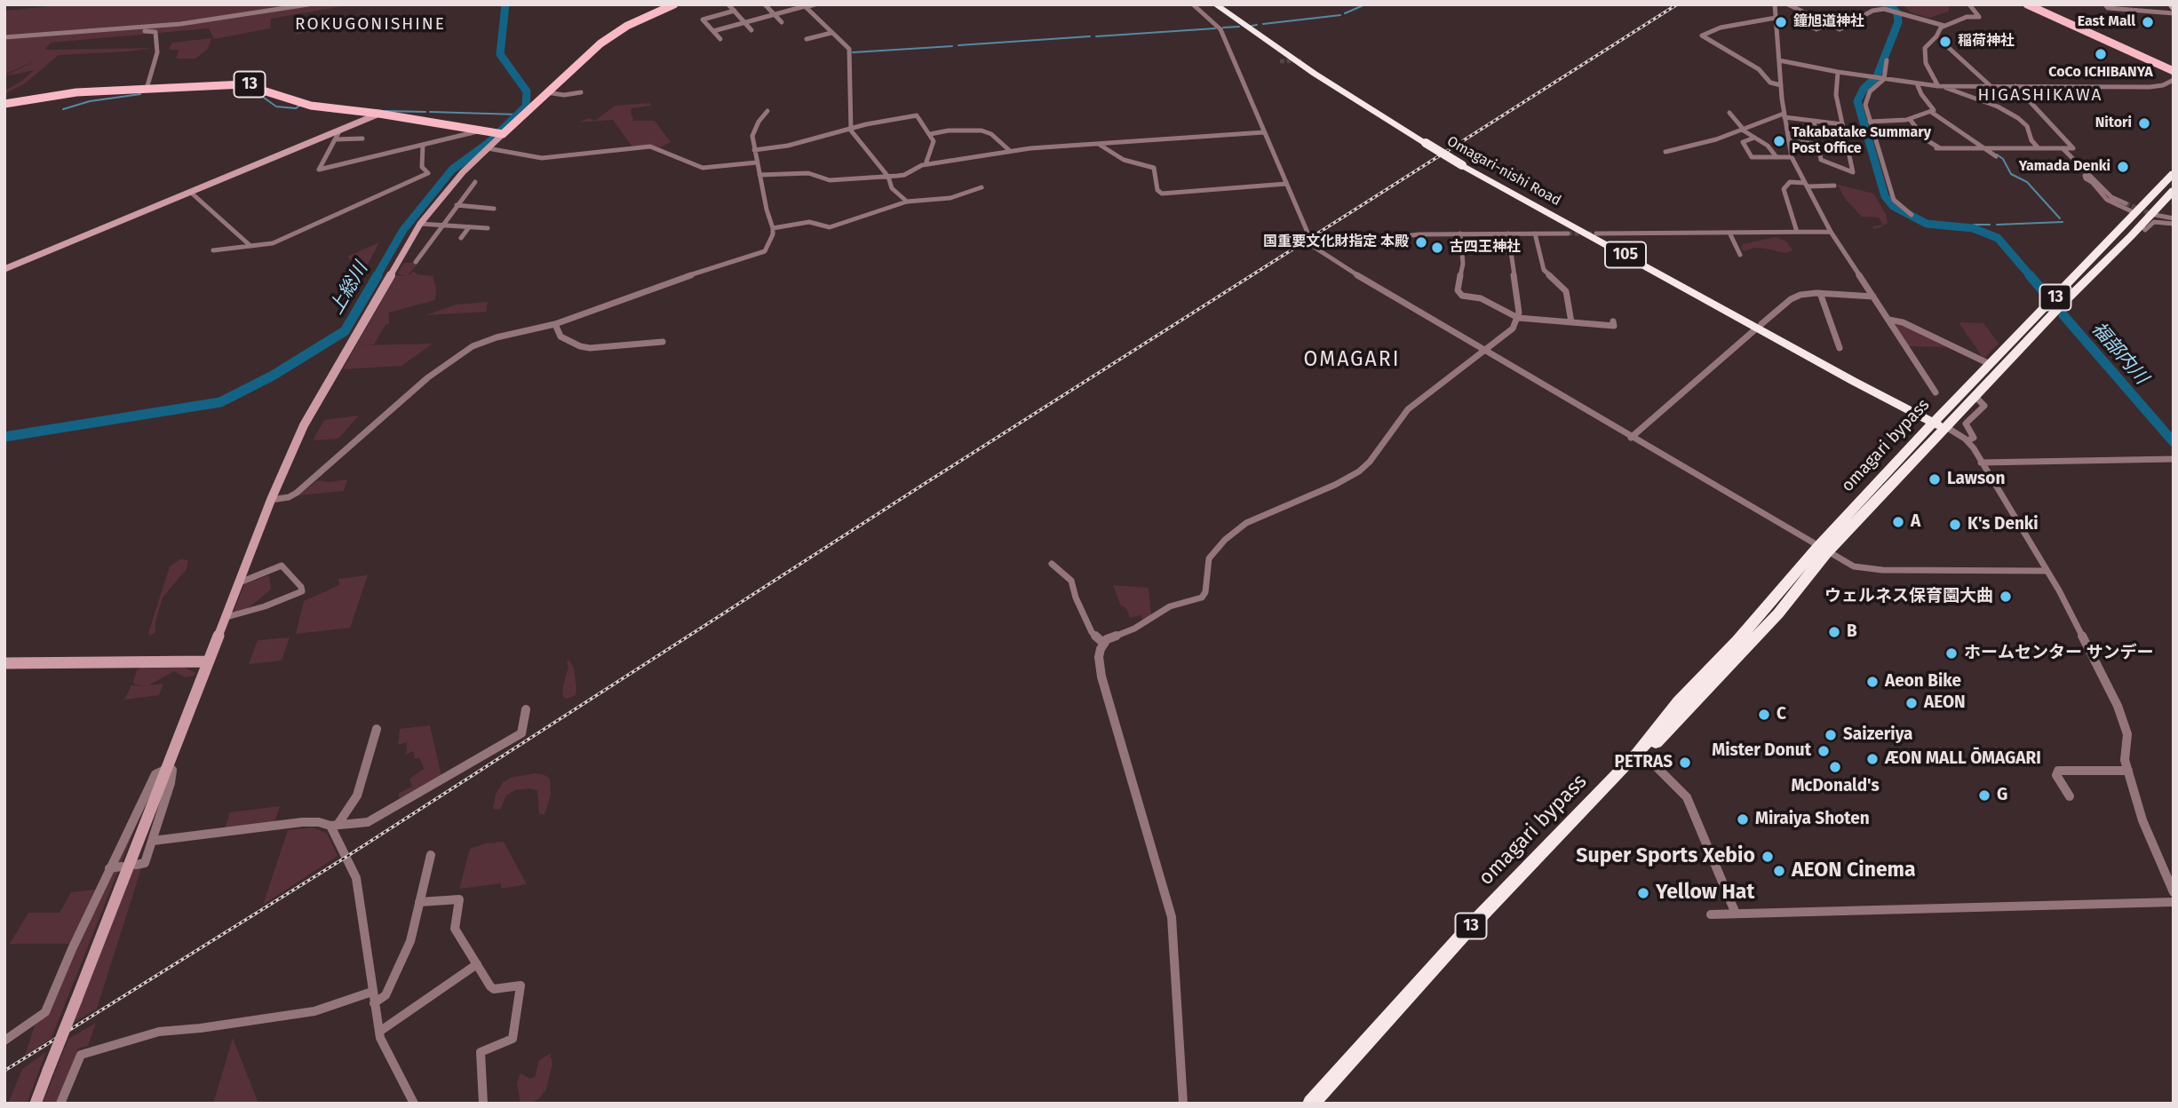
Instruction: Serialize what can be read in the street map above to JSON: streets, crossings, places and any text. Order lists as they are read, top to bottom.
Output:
{
  "streets": {
    "highway": [
      "13",
      "Omagari-nishi Road",
      "105",
      "omagari bypass"
    ]
  },
  "crossings": [
    ["Omagari-nishi Road", "omagari bypass"]
  ],
  "districts": ["ROKUGONISHINE", "HIGASHIKAWA", "OMAGARI"],
  "water": ["上総川", "福部内川"],
  "places": [
    "鐘旭道神社",
    "East Mall",
    "稲荷神社",
    "CoCo ICHIBANYA",
    "Nitori",
    "Takabatake Summary Post Office",
    "Yamada Denki",
    "国重要文化財指定 本殿",
    "古四王神社",
    "Lawson",
    "A",
    "K's Denki",
    "ウェルネス保育園大曲",
    "B",
    "ホームセンター サンデー",
    "Aeon Bike",
    "AEON",
    "C",
    "Saizeriya",
    "Mister Donut",
    "ÆON MALL ŌMAGARI",
    "PETRAS",
    "McDonald's",
    "G",
    "Miraiya Shoten",
    "Super Sports Xebio",
    "AEON Cinema",
    "Yellow Hat"
  ]
}
